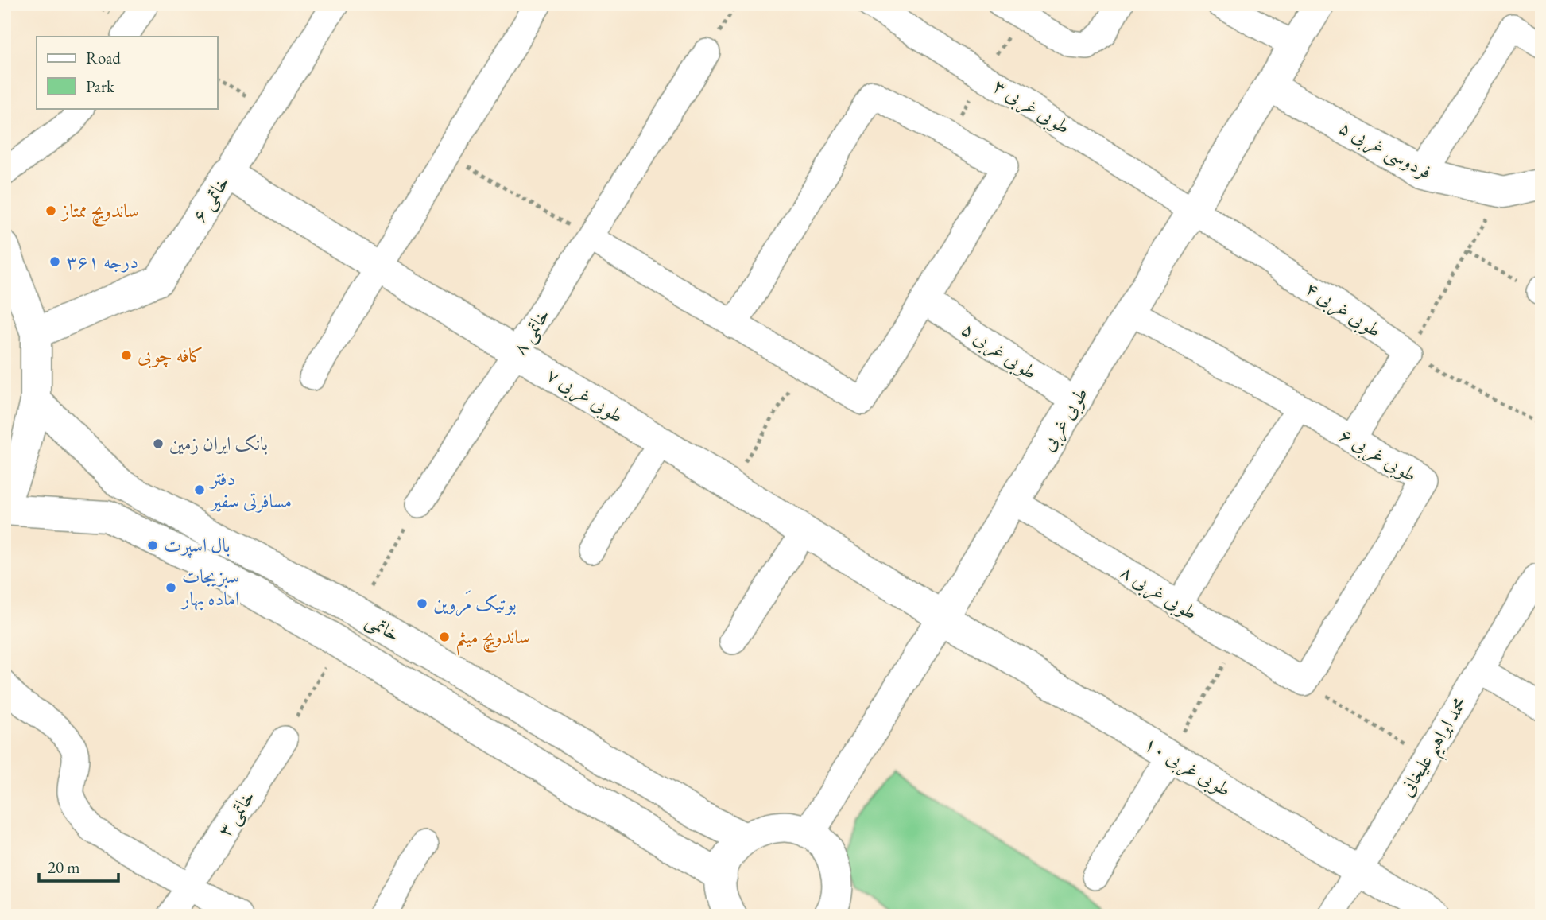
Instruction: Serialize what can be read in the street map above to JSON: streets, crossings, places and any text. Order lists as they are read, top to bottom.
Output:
{
  "streets": {
    "street": [
      "طوبی غربی ۳",
      "فردوسی غربی ۵",
      "خاتمی ۶",
      "طوبی غربی ۴",
      "خاتمی ۸",
      "طوبی غربی ۵",
      "طوبی غربی ۷",
      "طوبی غربی",
      "طوبی غربی ۶",
      "طوبی غربی ۸",
      "خاتمی",
      "محمد ابراهیم علیخانی",
      "طوبی غربی ۱۰",
      "خاتمی ۳"
    ]
  },
  "crossings": [
    ["طوبی غربی ۳", "طوبی غربی ۴"],
    ["طوبی غربی ۳", "طوبی غربی"],
    ["فردوسی غربی ۵", "طوبی غربی"],
    ["خاتمی ۶", "طوبی غربی ۷"],
    ["طوبی غربی ۴", "طوبی غربی"],
    ["خاتمی ۸", "طوبی غربی ۷"],
    ["طوبی غربی ۵", "طوبی غربی"],
    ["طوبی غربی ۷", "طوبی غربی"],
    ["طوبی غربی ۷", "طوبی غربی ۱۰"],
    ["طوبی غربی", "طوبی غربی ۶"],
    ["طوبی غربی", "طوبی غربی ۸"],
    ["طوبی غربی", "طوبی غربی ۱۰"],
    ["طوبی غربی ۶", "طوبی غربی ۸"],
    ["محمد ابراهیم علیخانی", "طوبی غربی ۱۰"]
  ],
  "places": [
    "ساندویچ ممتاز",
    "۳۶۱ درجه",
    "کافه چوبی",
    "بانک ایران زمین",
    "دفتر مسافرتی سفیر",
    "بال اسپرت",
    "سبزیجات اماده بهار",
    "بوتیک مَروین",
    "ساندویچ میثم"
  ],
  "legend": ["Road", "Park"],
  "scale_bar": "20 m"
}
